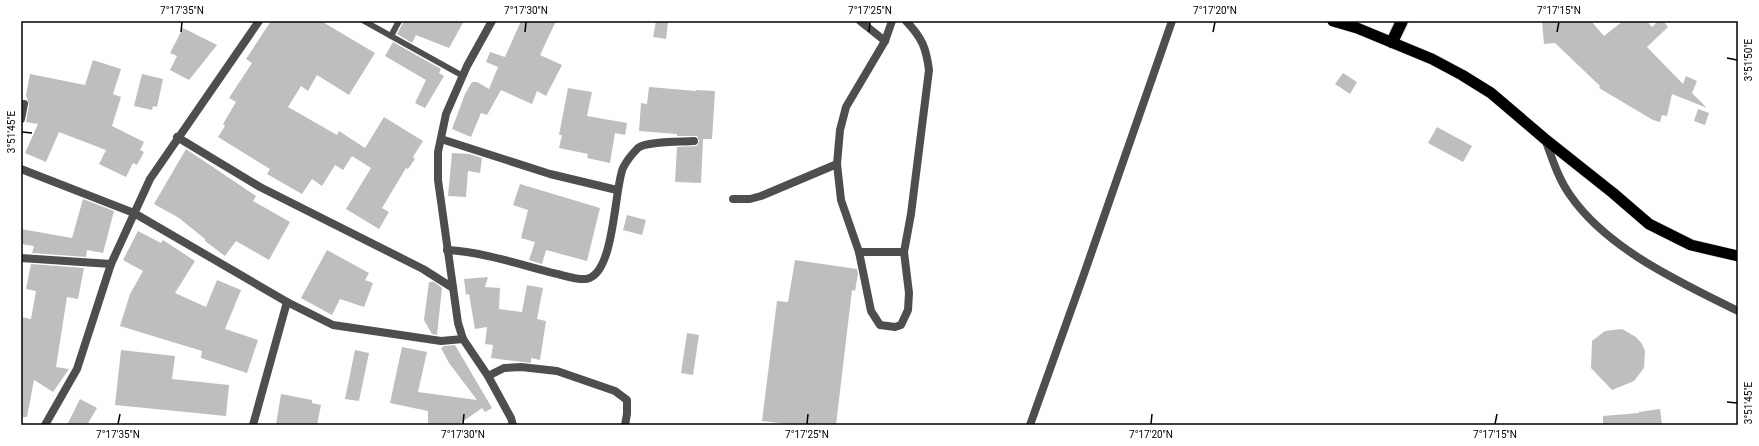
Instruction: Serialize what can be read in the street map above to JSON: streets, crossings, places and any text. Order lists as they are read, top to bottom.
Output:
{
  "coordinates": [
    "7°17'35\"N",
    "7°17'30\"N",
    "7°17'25\"N",
    "7°17'20\"N",
    "7°17'15\"N",
    "3°51'50\"E",
    "3°51'45\"E"
  ]
}
